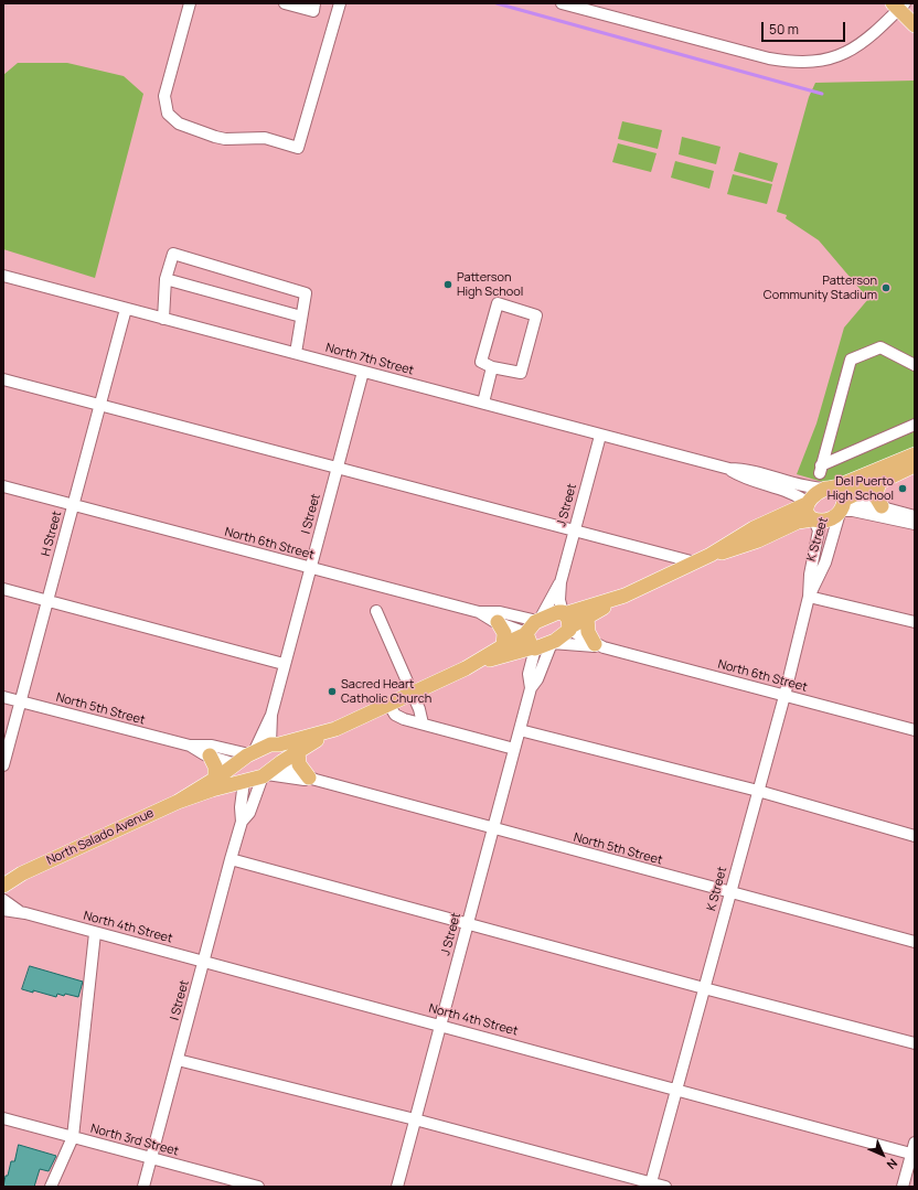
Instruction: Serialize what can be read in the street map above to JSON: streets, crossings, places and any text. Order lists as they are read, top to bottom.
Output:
{
  "streets": {
    "main road": ["North Salado Avenue"],
    "street": [
      "North 7th Street",
      "J Street",
      "I Street",
      "H Street",
      "K Street",
      "North 6th Street",
      "North 5th Street",
      "North 4th Street",
      "North 3rd Street"
    ]
  },
  "crossings": [
    ["North 7th Street", "J Street"],
    ["North 7th Street", "I Street"],
    ["North 7th Street", "H Street"],
    ["North 7th Street", "K Street"],
    ["North 7th Street", "North Salado Avenue"],
    ["J Street", "North 6th Street"],
    ["J Street", "North 5th Street"],
    ["J Street", "North Salado Avenue"],
    ["J Street", "North 4th Street"],
    ["I Street", "North 6th Street"],
    ["I Street", "North 5th Street"],
    ["I Street", "North Salado Avenue"],
    ["I Street", "North 4th Street"],
    ["I Street", "North 3rd Street"],
    ["H Street", "North 6th Street"],
    ["H Street", "North 5th Street"],
    ["K Street", "North 6th Street"],
    ["K Street", "North 5th Street"],
    ["K Street", "North Salado Avenue"],
    ["K Street", "North 4th Street"],
    ["North 6th Street", "North Salado Avenue"],
    ["North 5th Street", "North Salado Avenue"]
  ],
  "places": [
    "Patterson High School",
    "Patterson Community Stadium",
    "Del Puerto High School",
    "Sacred Heart Catholic Church"
  ],
  "scale_bar": "50 m",
  "north": "bottom right"
}
